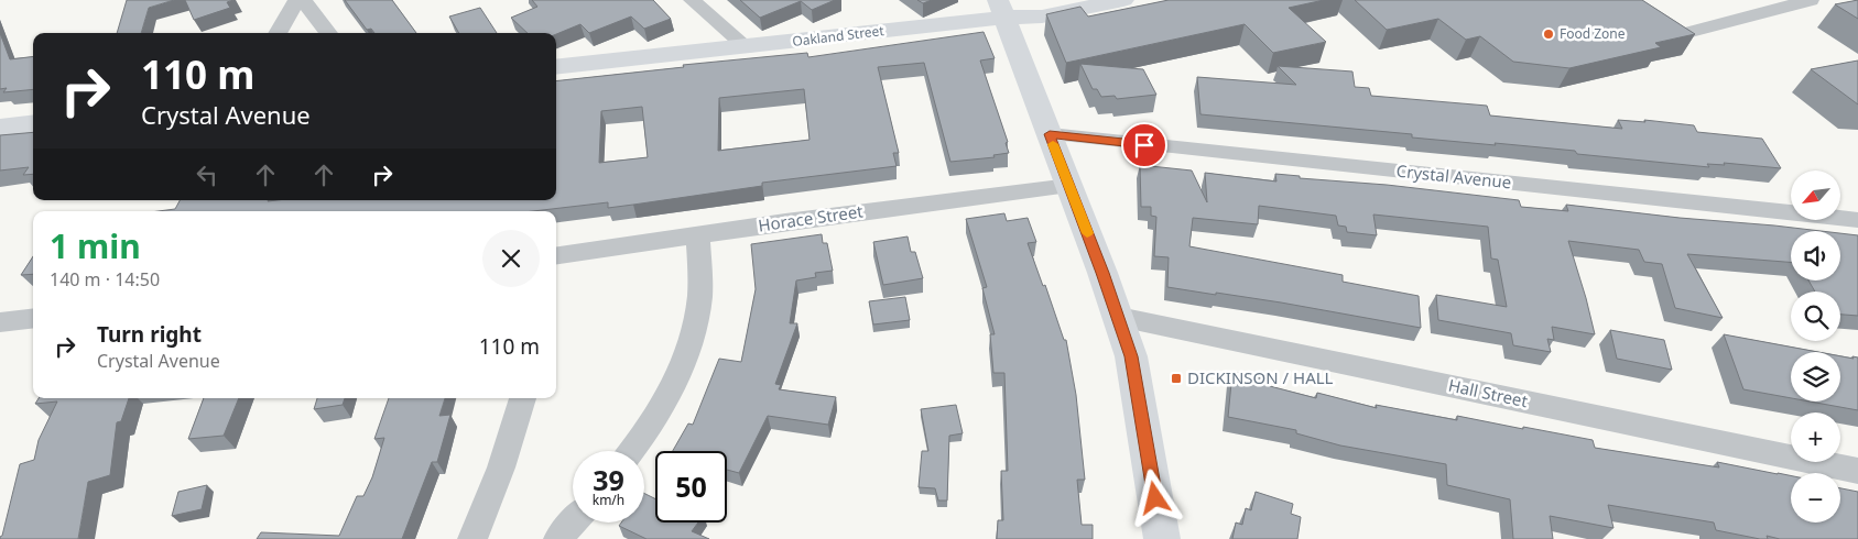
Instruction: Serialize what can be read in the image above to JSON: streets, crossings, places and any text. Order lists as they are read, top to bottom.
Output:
{
  "streets": {
    "main road": ["Oakland Street"],
    "street": ["Crystal Avenue", "Horace Street", "Hall Street"]
  },
  "places": {
    "other": ["Food Zone"],
    "transit": ["DICKINSON / HALL"]
  },
  "north": "bottom left",
  "page": {
    "turn": ["110 m", "Crystal Avenue"],
    "map_buttons": ["+", "−"],
    "heading": ["1 min", "140 m · 14:50"],
    "list": [
      {
        "name": "Turn right",
        "note": "Crystal Avenue",
        "value": "110 m"
      }
    ],
    "speed": "39 km/h",
    "limit": "50"
  }
}
